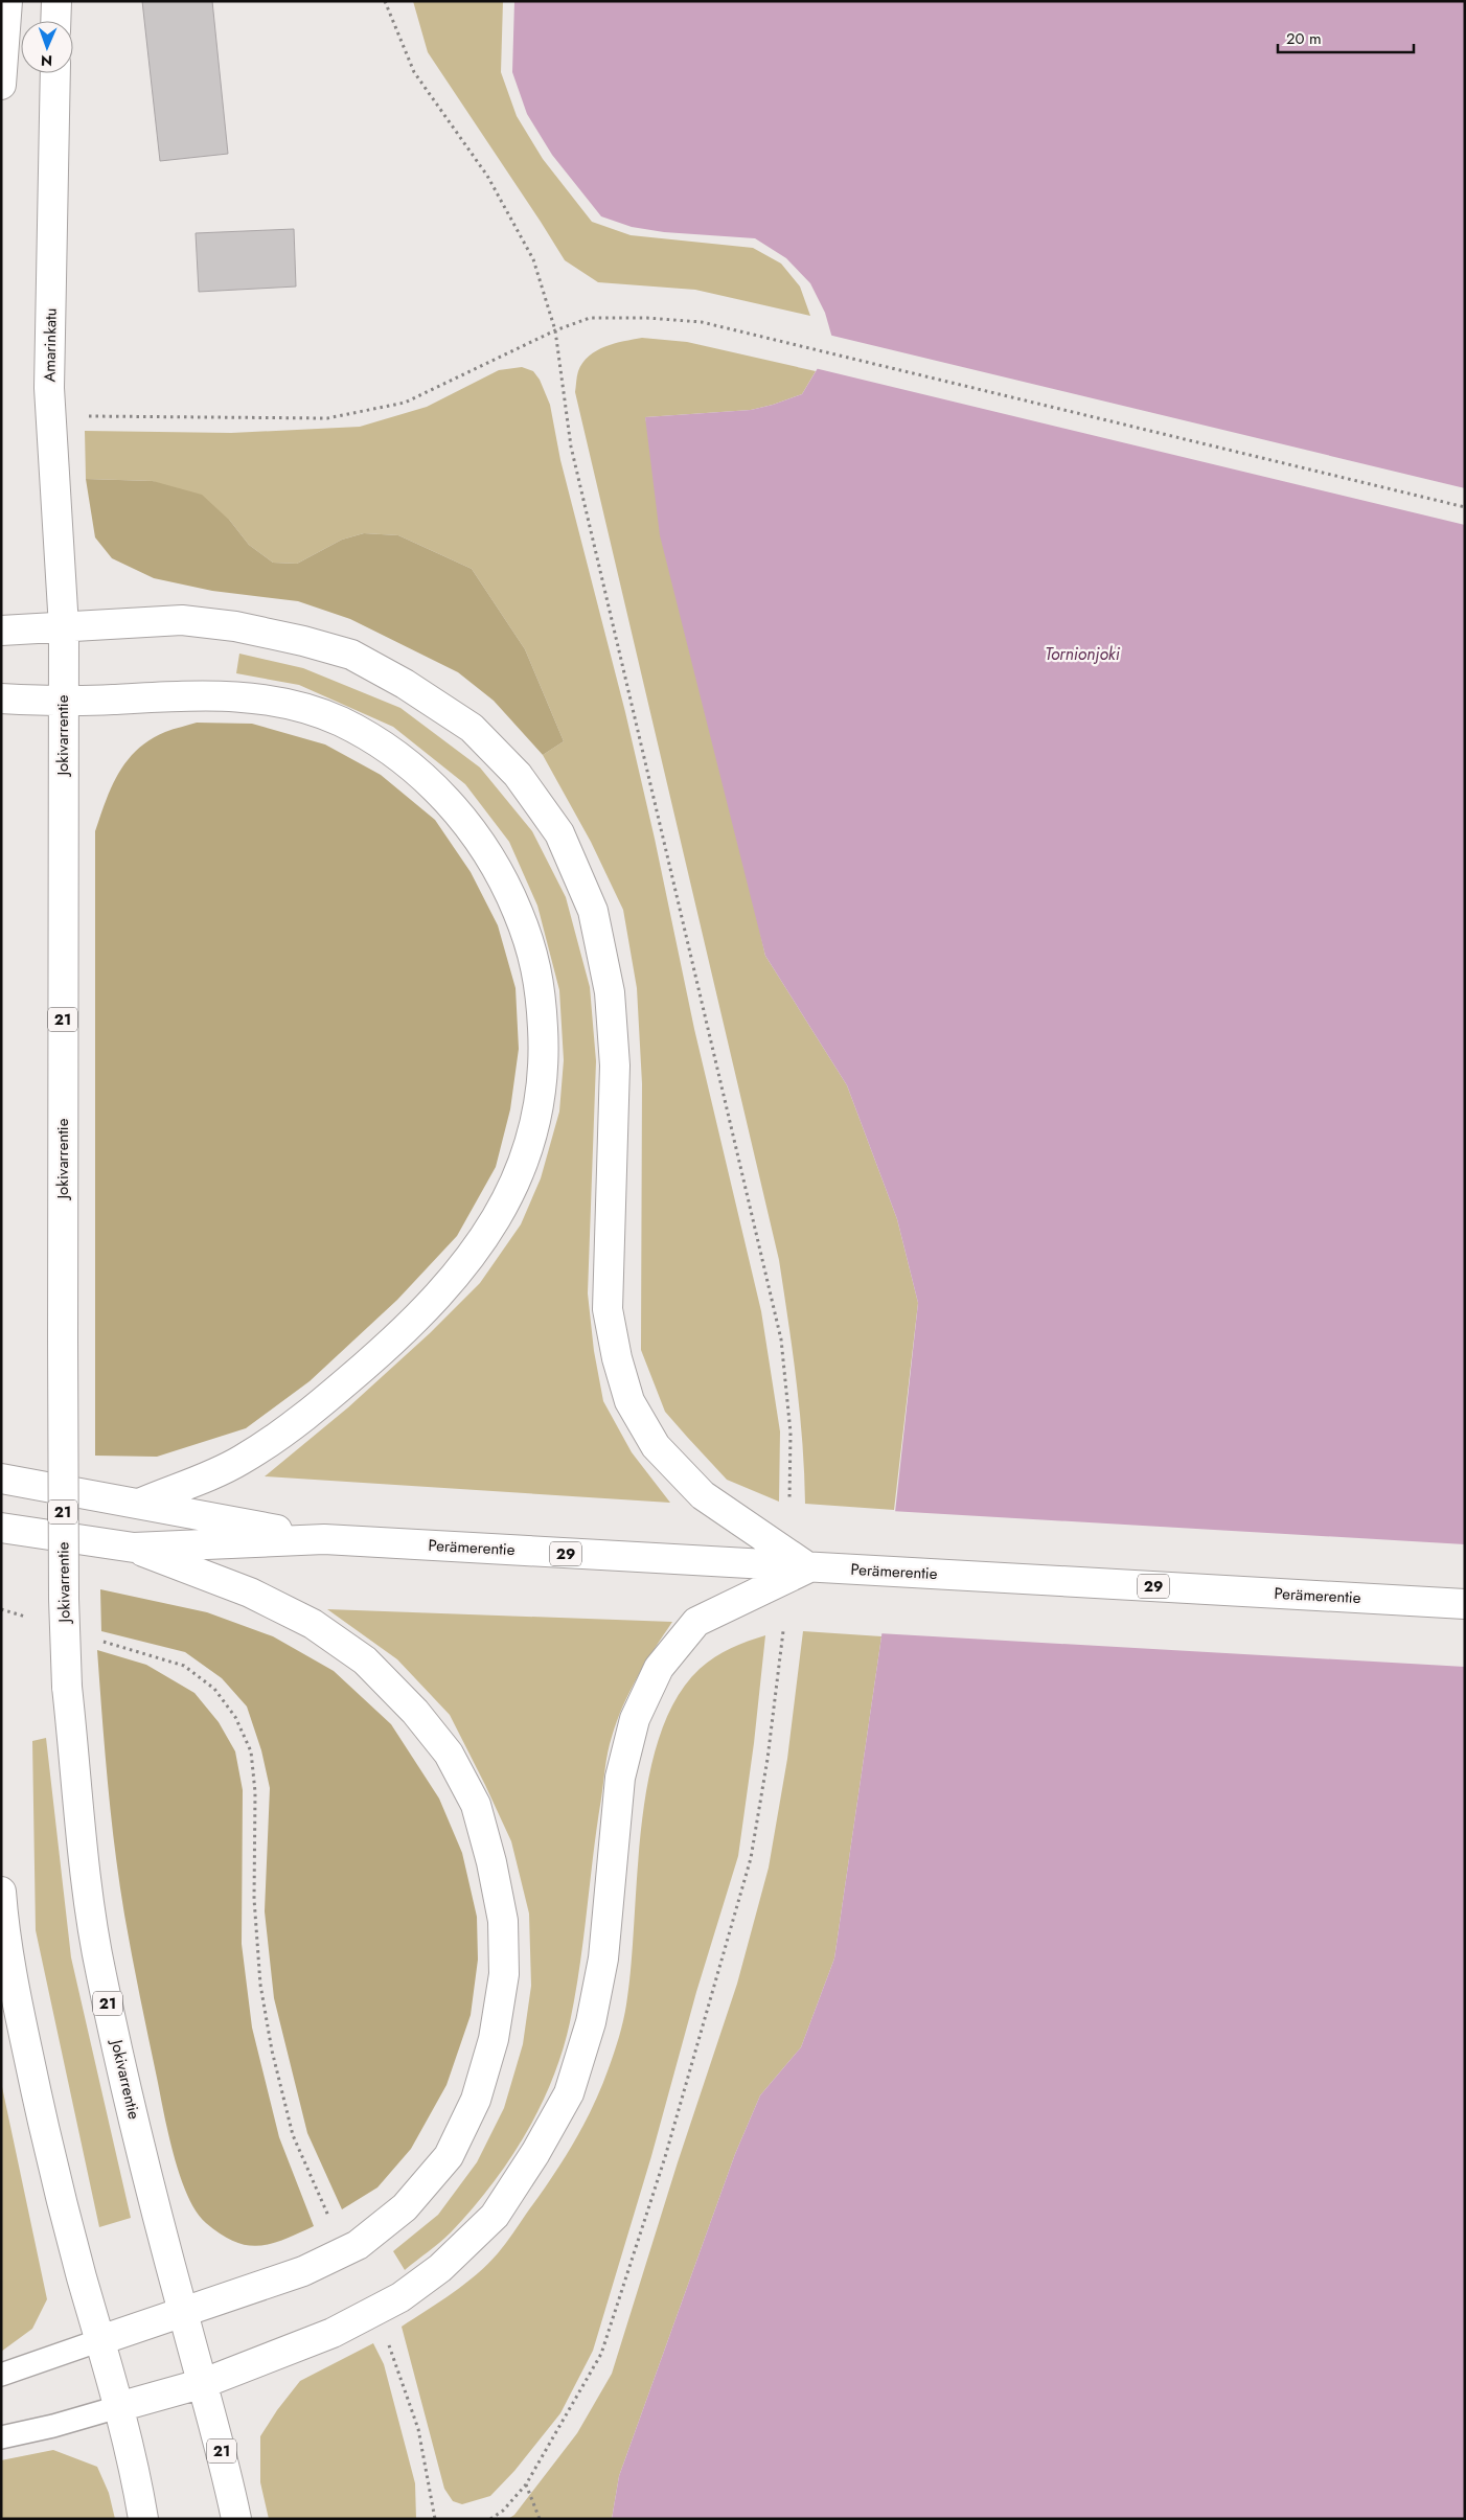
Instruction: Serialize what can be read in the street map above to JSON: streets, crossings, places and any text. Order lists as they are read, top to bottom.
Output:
{
  "streets": {
    "main road": [
      "Amarinkatu",
      "Jokivarrentie",
      "21",
      "Perämerentie",
      "29"
    ]
  },
  "crossings": [
    ["Amarinkatu", "Jokivarrentie"]
  ],
  "water": ["Tornionjoki"],
  "scale_bar": "20 m",
  "north": "bottom"
}
